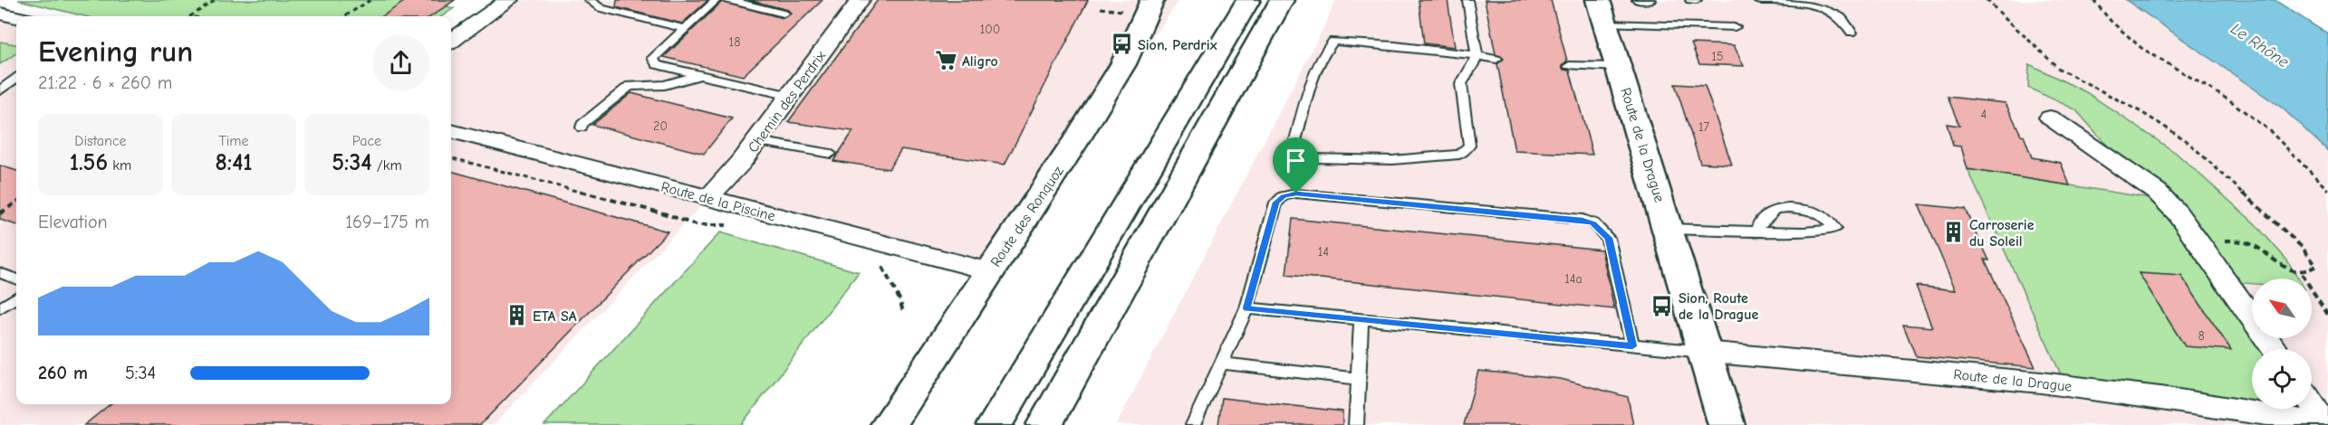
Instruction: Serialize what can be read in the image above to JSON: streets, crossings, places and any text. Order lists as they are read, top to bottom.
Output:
{
  "streets": {
    "main road": ["Route de la Drague", "Route des Ronquoz"],
    "street": ["Chemin des Perdrix", "Route de la Piscine"]
  },
  "crossings": [
    ["Chemin des Perdrix", "Route de la Piscine"],
    ["Route de la Piscine", "Route des Ronquoz"]
  ],
  "water": ["Le Rhône"],
  "places": {
    "bus stop": ["Sion, Perdrix", "Sion, Route de la Drague"],
    "supermarket": ["Aligro"],
    "building": ["Carroserie du Soleil", "ETA SA"]
  },
  "house_numbers": [
    "100",
    "18",
    "15",
    "4",
    "20",
    "17",
    "14",
    "14a",
    "8"
  ],
  "north": "top left",
  "page": {
    "heading": ["Evening run", "21:22 · 6 × 260 m"],
    "stats": [
      ["Distance", "1.56 km"],
      ["Time", "8:41"],
      ["Pace", "5:34 /km"]
    ],
    "chart": ["Elevation", "169–175 m"],
    "list": [
      {
        "name": "260 m",
        "note": "5:34"
      }
    ]
  }
}
